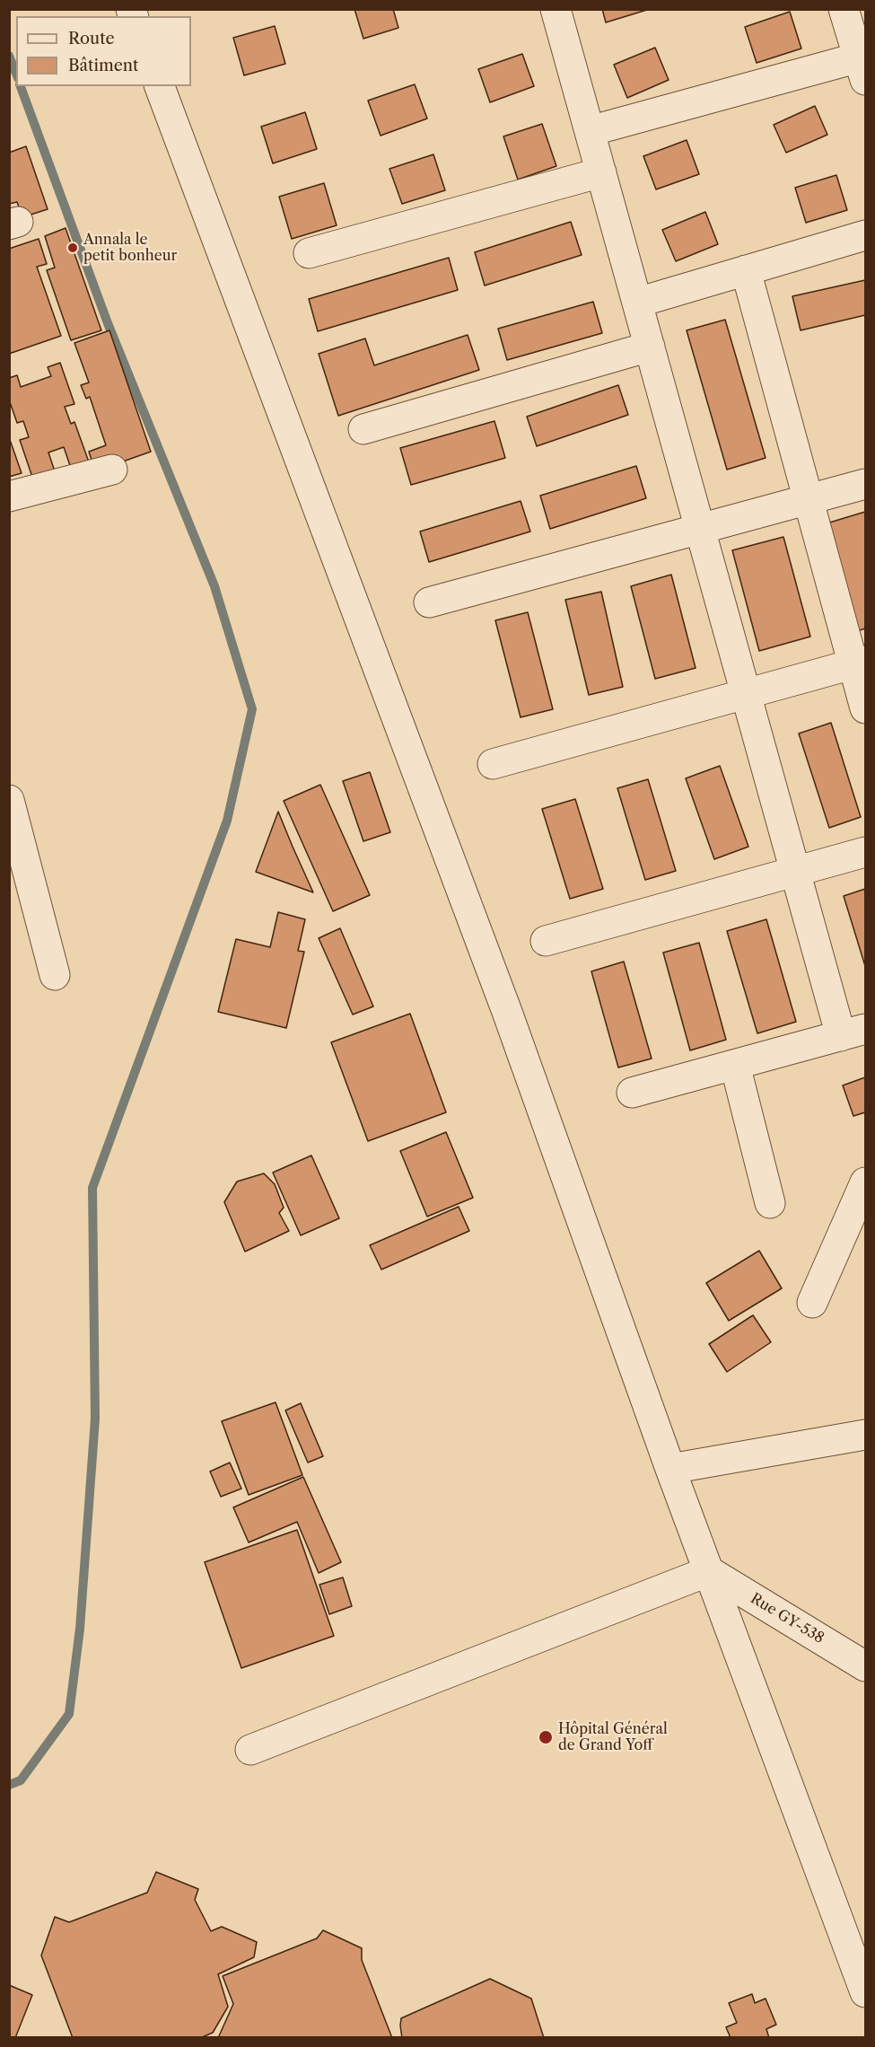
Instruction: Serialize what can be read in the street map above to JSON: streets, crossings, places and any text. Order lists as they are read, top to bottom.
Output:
{
  "streets": {
    "street": ["Rue GY-538"]
  },
  "places": ["Annala le petit bonheur", "Hôpital Général de Grand Yoff"],
  "legend": ["Route", "Bâtiment"]
}
